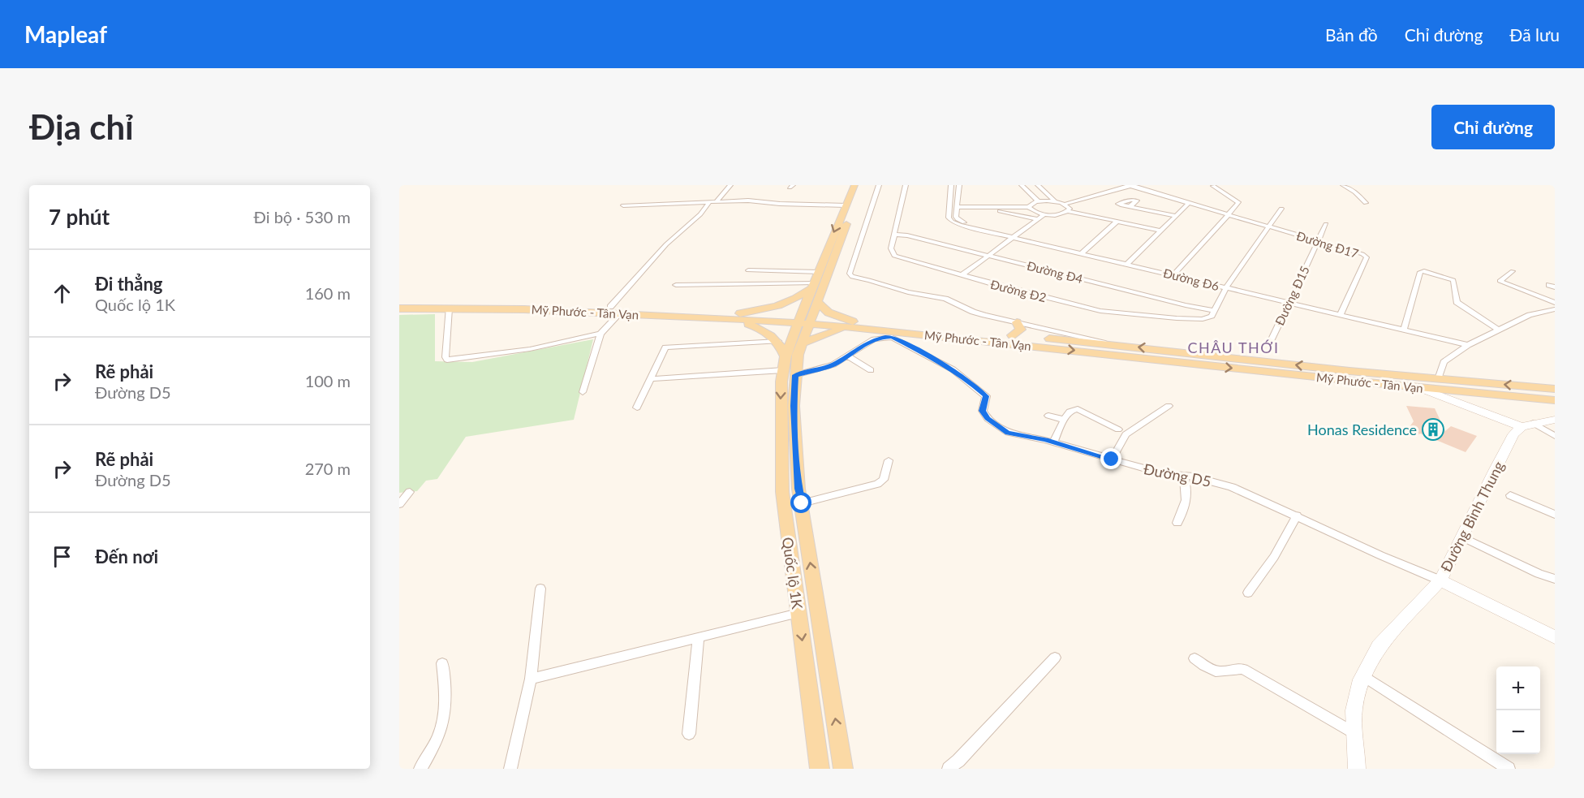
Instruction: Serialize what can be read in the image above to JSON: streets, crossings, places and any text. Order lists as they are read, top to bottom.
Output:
{
  "streets": {
    "main road": ["Mỹ Phước - Tân Vạn", "Quốc lộ 1K"],
    "street": [
      "Đường Đ17",
      "Đường Đ4",
      "Đường Đ6",
      "Đường Đ2",
      "Đường Đ15",
      "Đường D5",
      "Đường Bình Thung"
    ]
  },
  "crossings": [
    ["Đường Đ17", "Đường Đ6"],
    ["Đường Đ17", "Đường Đ15"],
    ["Đường Đ4", "Đường Đ2"],
    ["Đường Đ6", "Đường Đ15"],
    ["Mỹ Phước - Tân Vạn", "Quốc lộ 1K"],
    ["Đường D5", "Đường Bình Thung"]
  ],
  "districts": ["CHÂU THỚI"],
  "places": {
    "building": ["Honas Residence"]
  },
  "page": {
    "header": "Mapleaf",
    "nav": ["Bản đồ", "Chỉ đường", "Đã lưu"],
    "buttons": "Chỉ đường",
    "title": "Địa chỉ",
    "heading": ["7 phút", "Đi bộ · 530 m"],
    "list": [
      ["Đi thẳng", "Quốc lộ 1K", "160 m"],
      ["Rẽ phải", "Đường D5", "100 m"],
      ["Rẽ phải", "Đường D5", "270 m"],
      "Đến nơi"
    ],
    "map_buttons": ["+", "−"]
  }
}
